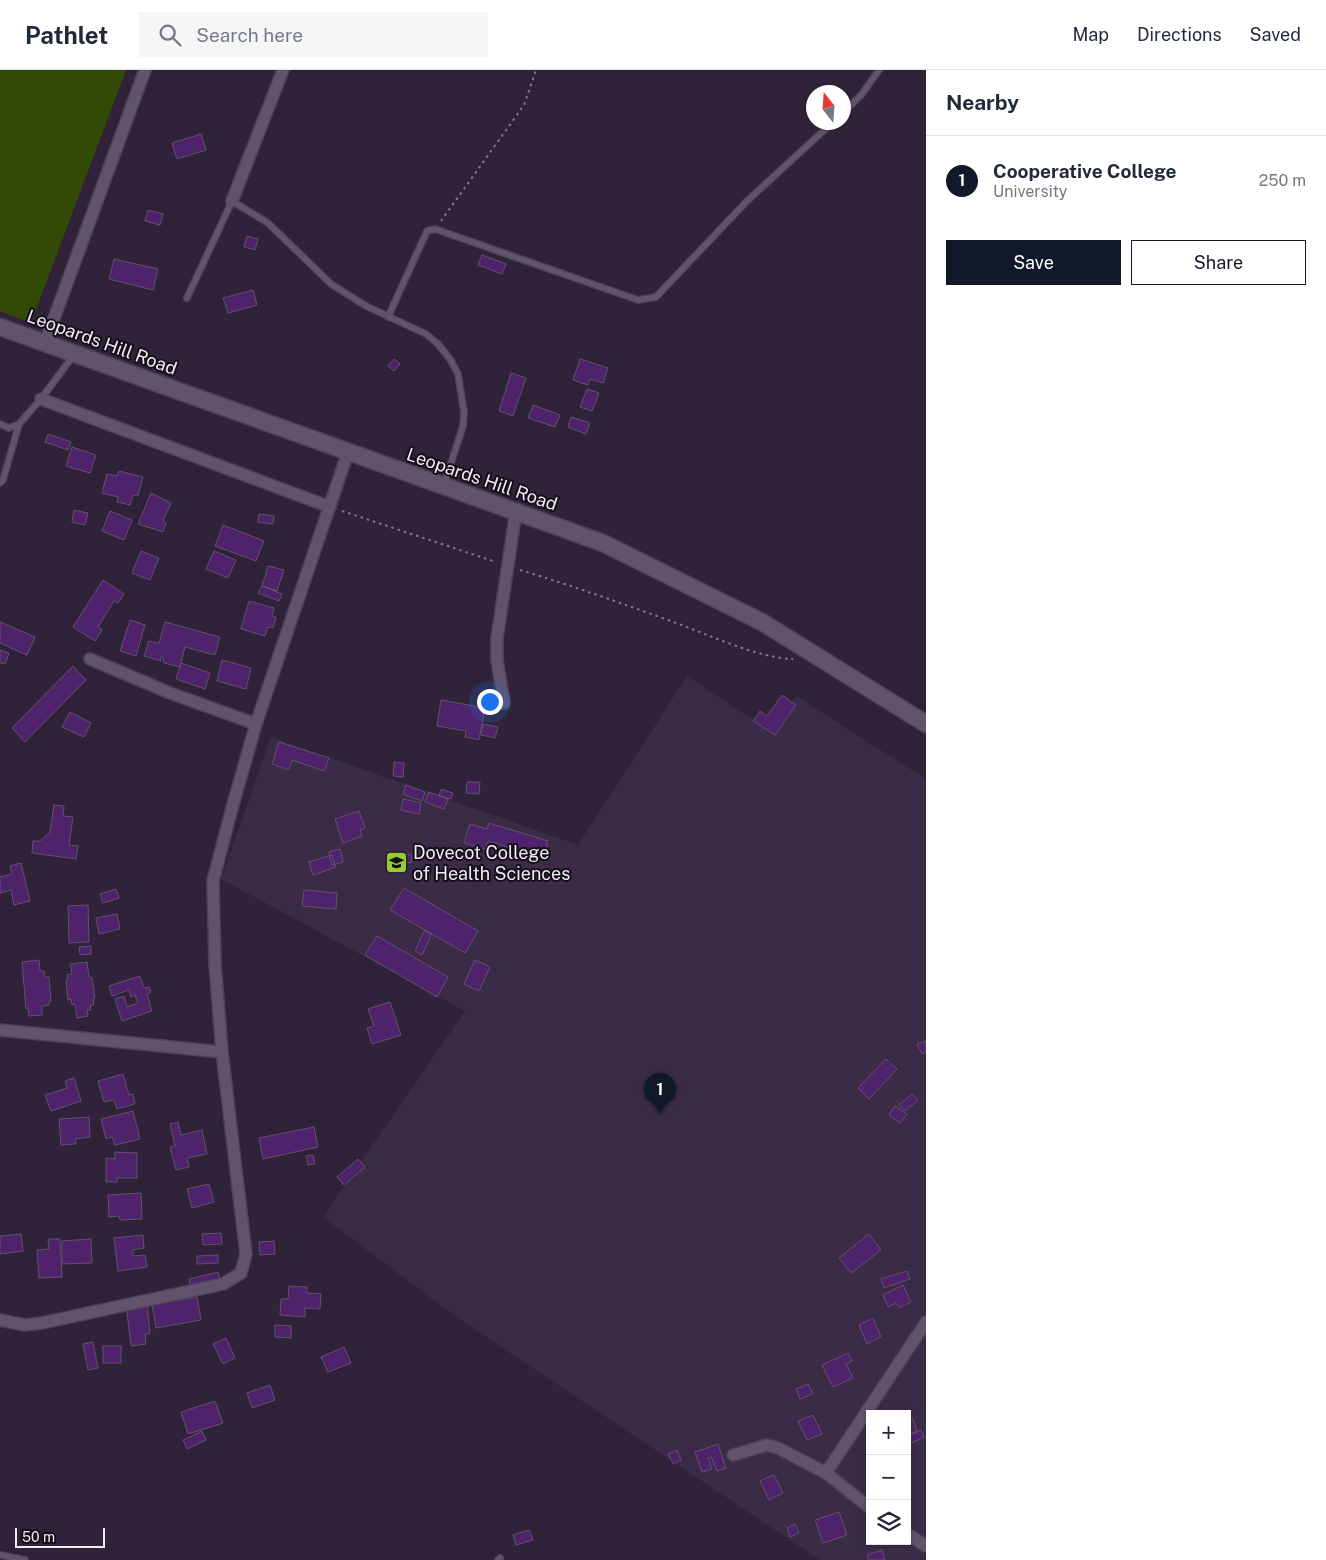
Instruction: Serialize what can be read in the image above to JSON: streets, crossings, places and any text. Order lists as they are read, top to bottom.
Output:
{
  "streets": {
    "main road": ["Leopards Hill Road"]
  },
  "places": {
    "school or university": ["Dovecot College of Health Sciences"]
  },
  "scale_bar": "50 m",
  "north": "top",
  "page": {
    "header": "Pathlet",
    "search": "Search here",
    "nav": ["Map", "Directions", "Saved"],
    "heading": "Nearby",
    "list": [
      {
        "mark": "1",
        "name": "Cooperative College",
        "note": "University",
        "value": "250 m"
      }
    ],
    "buttons": ["Save", "Share"],
    "pins": "1",
    "map_buttons": ["+", "−"],
    "scale": "50 m"
  }
}
